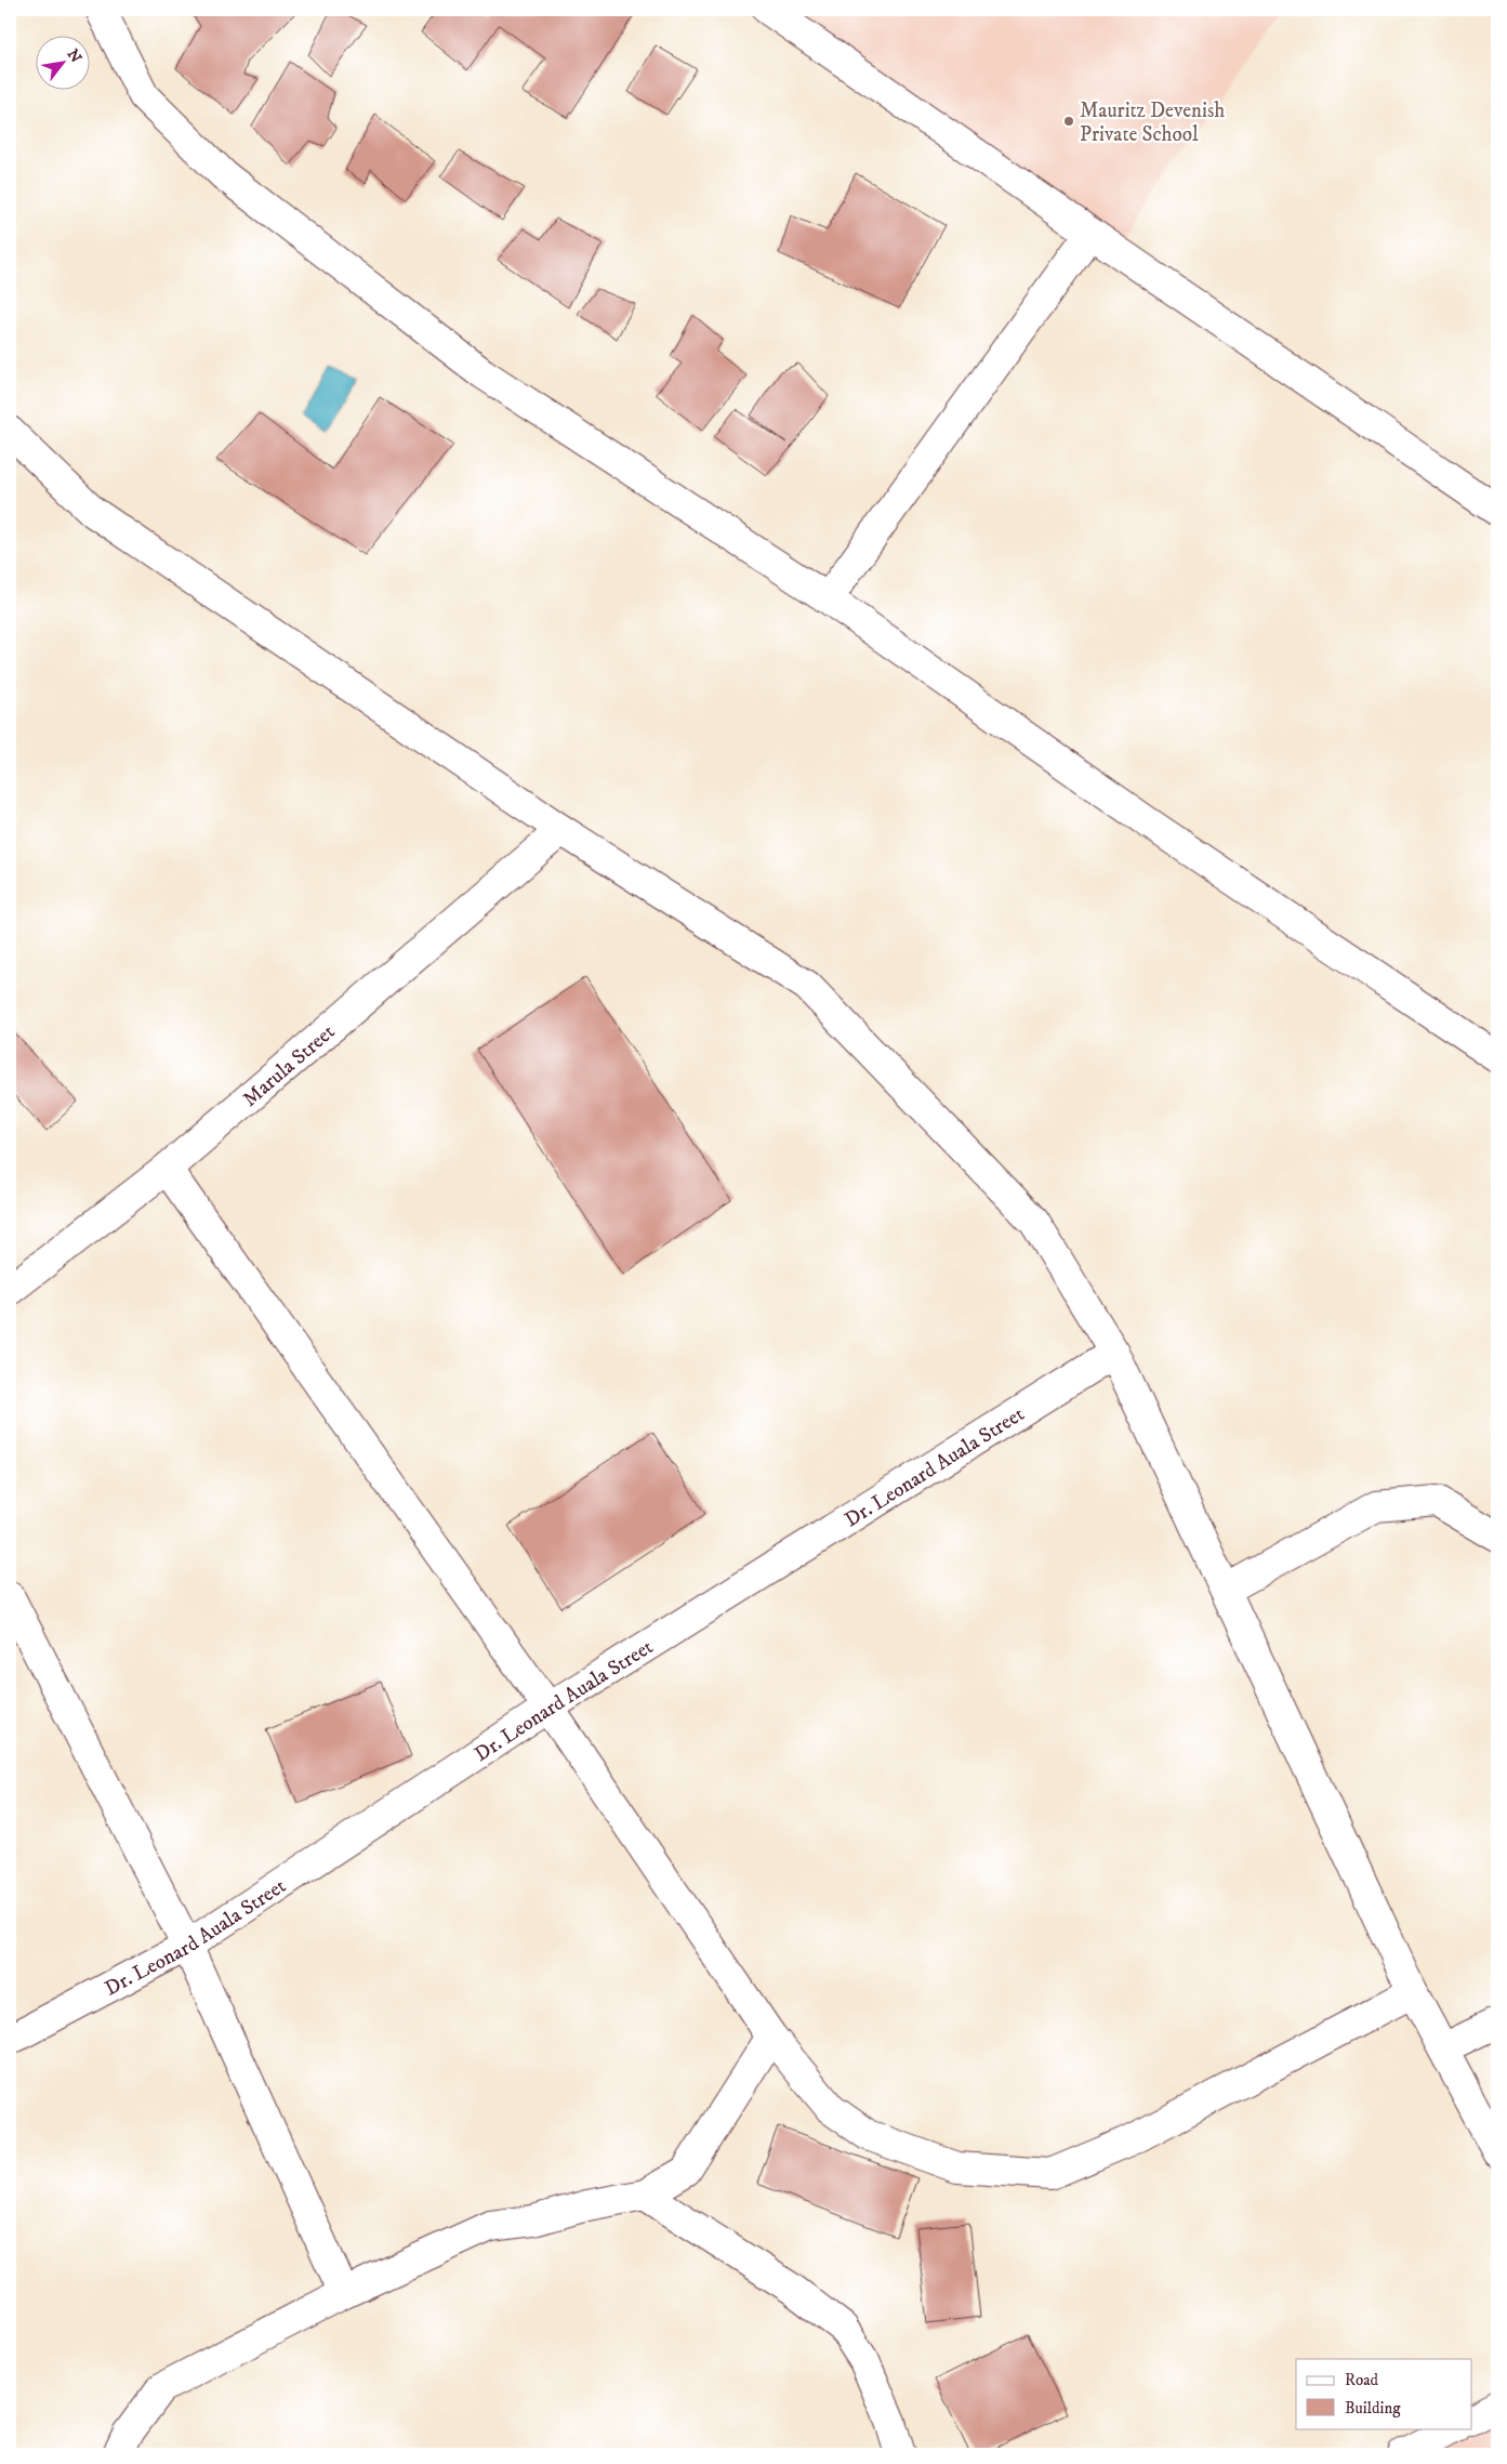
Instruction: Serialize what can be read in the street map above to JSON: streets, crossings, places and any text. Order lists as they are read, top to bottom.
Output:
{
  "streets": {
    "street": ["Marula Street", "Dr. Leonard Auala Street"]
  },
  "places": ["Mauritz Devenish Private School"],
  "legend": ["Road", "Building"],
  "north": "top right"
}
